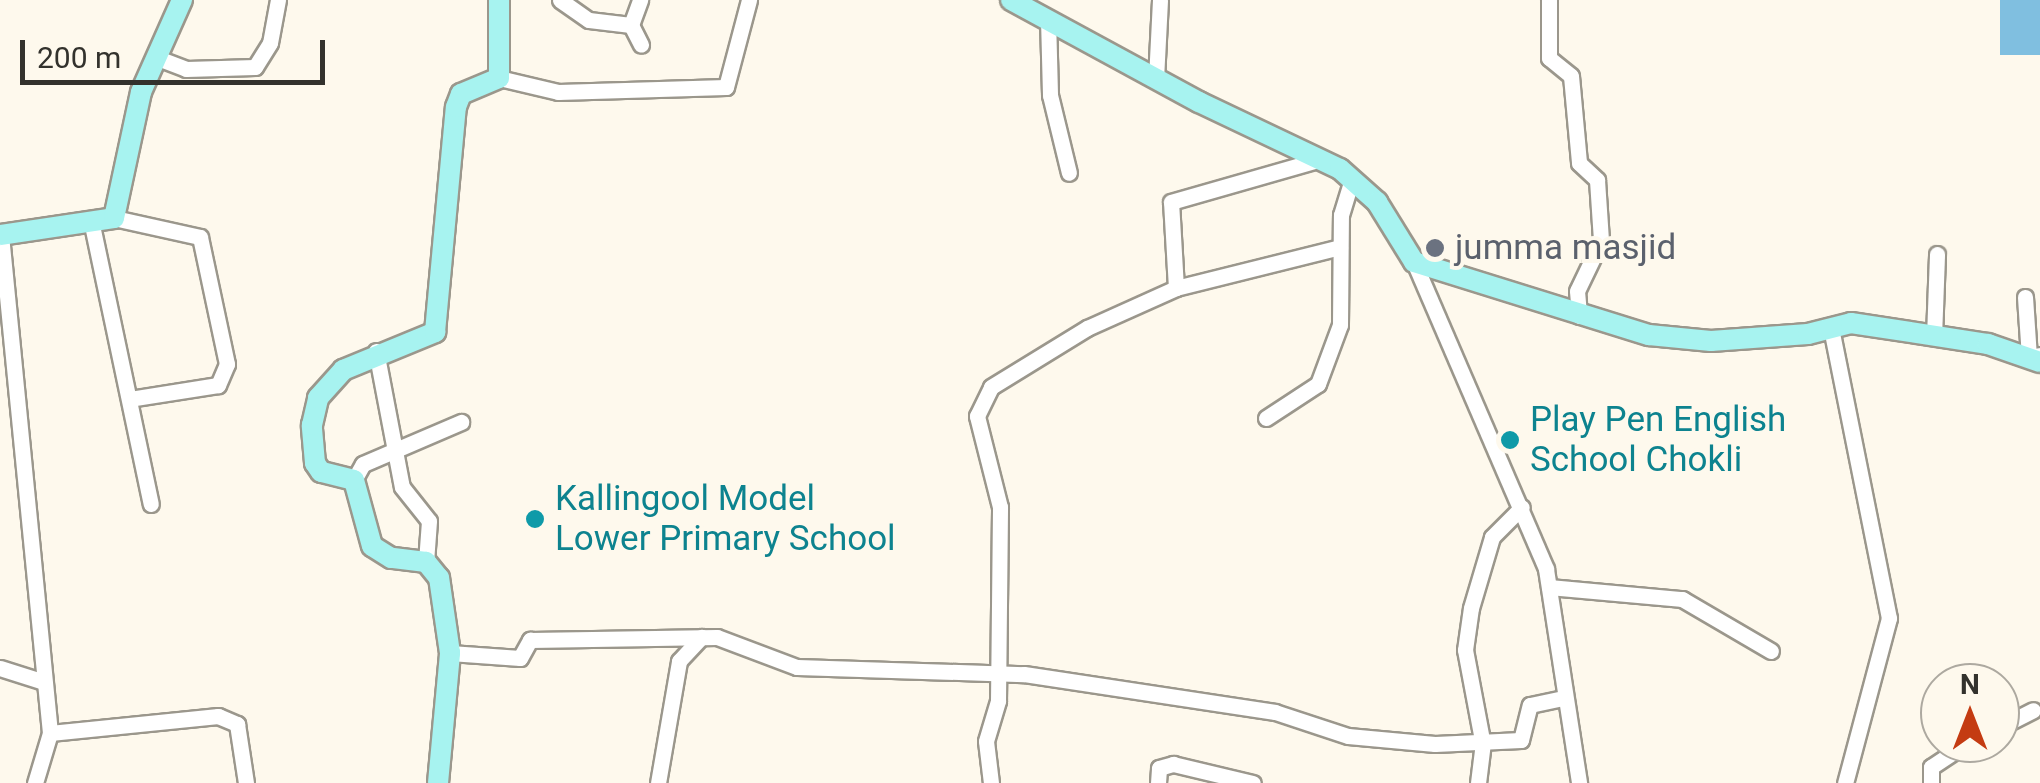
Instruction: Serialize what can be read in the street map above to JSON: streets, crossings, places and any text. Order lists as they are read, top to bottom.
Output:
{
  "places": ["jumma masjid", "Play Pen English School Chokli", "Kallingool Model Lower Primary School"],
  "scale_bar": "200 m",
  "north": "top"
}
